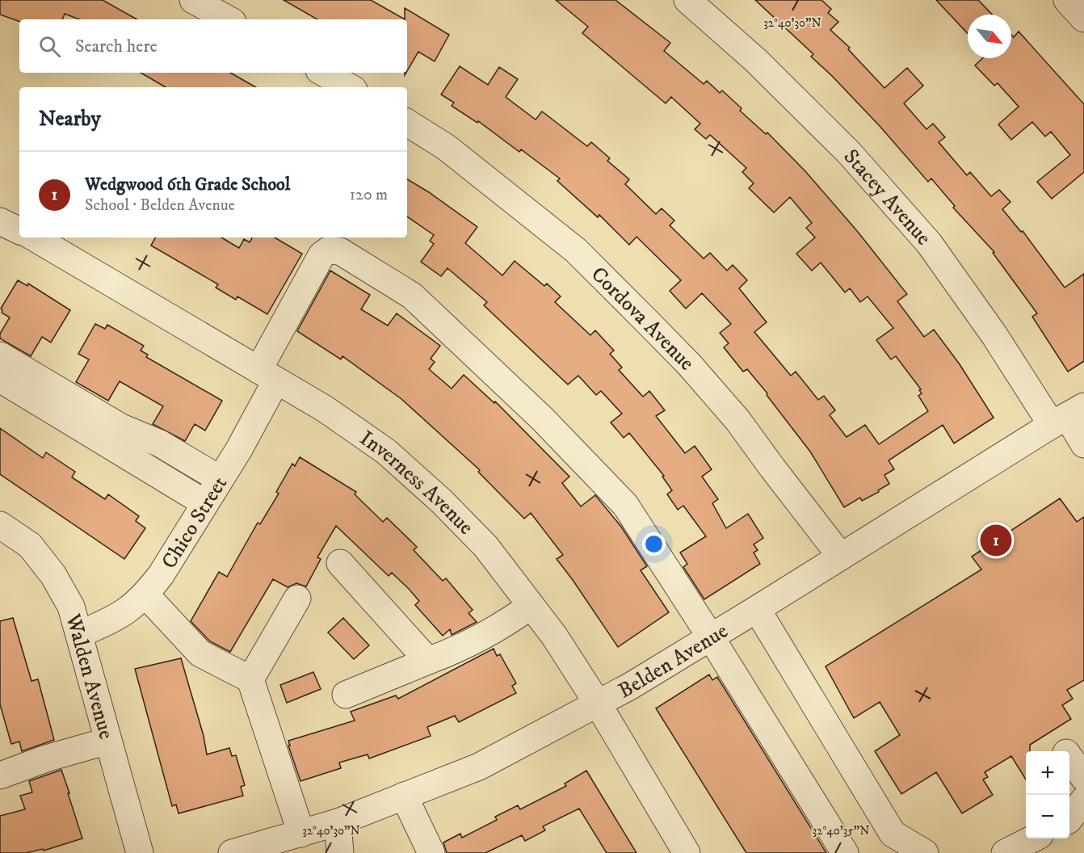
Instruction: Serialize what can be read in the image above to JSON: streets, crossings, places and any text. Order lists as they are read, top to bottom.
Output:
{
  "streets": {
    "street": [
      "Stacey Avenue",
      "Cordova Avenue",
      "Inverness Avenue",
      "Chico Street",
      "Belden Avenue",
      "Walden Avenue"
    ]
  },
  "crossings": [
    ["Stacey Avenue", "Belden Avenue"],
    ["Cordova Avenue", "Belden Avenue"],
    ["Inverness Avenue", "Chico Street"],
    ["Inverness Avenue", "Belden Avenue"],
    ["Chico Street", "Belden Avenue"],
    ["Chico Street", "Walden Avenue"]
  ],
  "north": "bottom right",
  "page": {
    "search": "Search here",
    "heading": "Nearby",
    "list": [
      {
        "mark": "1",
        "name": "Wedgwood 6th Grade School",
        "note": "School · Belden Avenue",
        "value": "120 m"
      }
    ],
    "pins": "1",
    "map_buttons": ["+", "−"]
  },
  "coordinates": ["32°40'30\"N", "32°40'35\"N"]
}
